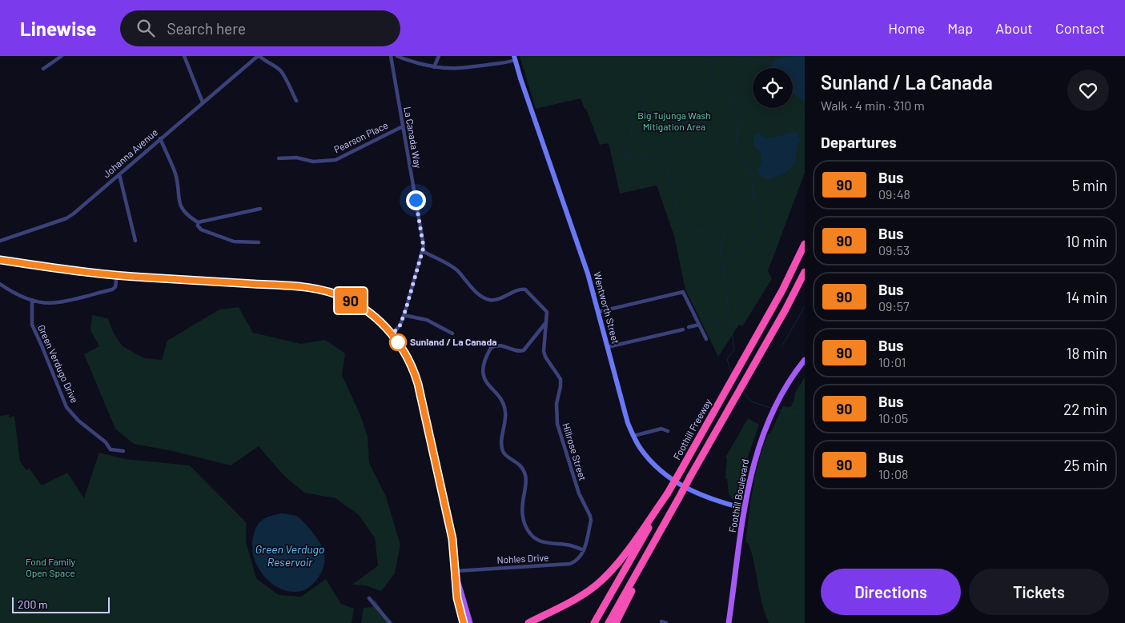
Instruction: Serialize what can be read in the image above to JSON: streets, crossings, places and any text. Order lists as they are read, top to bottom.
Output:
{
  "streets": {
    "highway": ["Foothill Freeway"],
    "main road": ["Wentworth Street", "Foothill Boulevard"],
    "street": [
      "Pearson Place",
      "La Canada Way",
      "Johanna Avenue",
      "Green Verdugo Drive",
      "Hillrose Street",
      "Nohles Drive"
    ]
  },
  "crossings": [
    ["Pearson Place", "La Canada Way"],
    ["La Canada Way", "Hillrose Street"],
    ["Wentworth Street", "Foothill Boulevard"],
    ["Hillrose Street", "Nohles Drive"]
  ],
  "water": ["Green Verdugo Reservoir"],
  "parks": ["Big Tujunga Wash Mitigation Area", "Fond Family Open Space"],
  "places": ["Sunland / La Canada"],
  "lines": ["bus line 90"],
  "scale_bar": "200 m",
  "page": {
    "header": "Linewise",
    "search": "Search here",
    "nav": [
      "Home",
      "Map",
      "About",
      "Contact"
    ],
    "on_map": "90",
    "heading": [
      ["Sunland / La Canada", "Walk · 4 min · 310 m"],
      "Departures"
    ],
    "list": [
      {
        "mark": "90",
        "name": "Bus",
        "note": "09:48",
        "value": "5 min"
      },
      {
        "mark": "90",
        "name": "Bus",
        "note": "09:53",
        "value": "10 min"
      },
      {
        "mark": "90",
        "name": "Bus",
        "note": "09:57",
        "value": "14 min"
      },
      {
        "mark": "90",
        "name": "Bus",
        "note": "10:01",
        "value": "18 min"
      },
      {
        "mark": "90",
        "name": "Bus",
        "note": "10:05",
        "value": "22 min"
      },
      {
        "mark": "90",
        "name": "Bus",
        "note": "10:08",
        "value": "25 min"
      }
    ],
    "buttons": ["Directions", "Tickets"],
    "scale": "200 m"
  }
}
